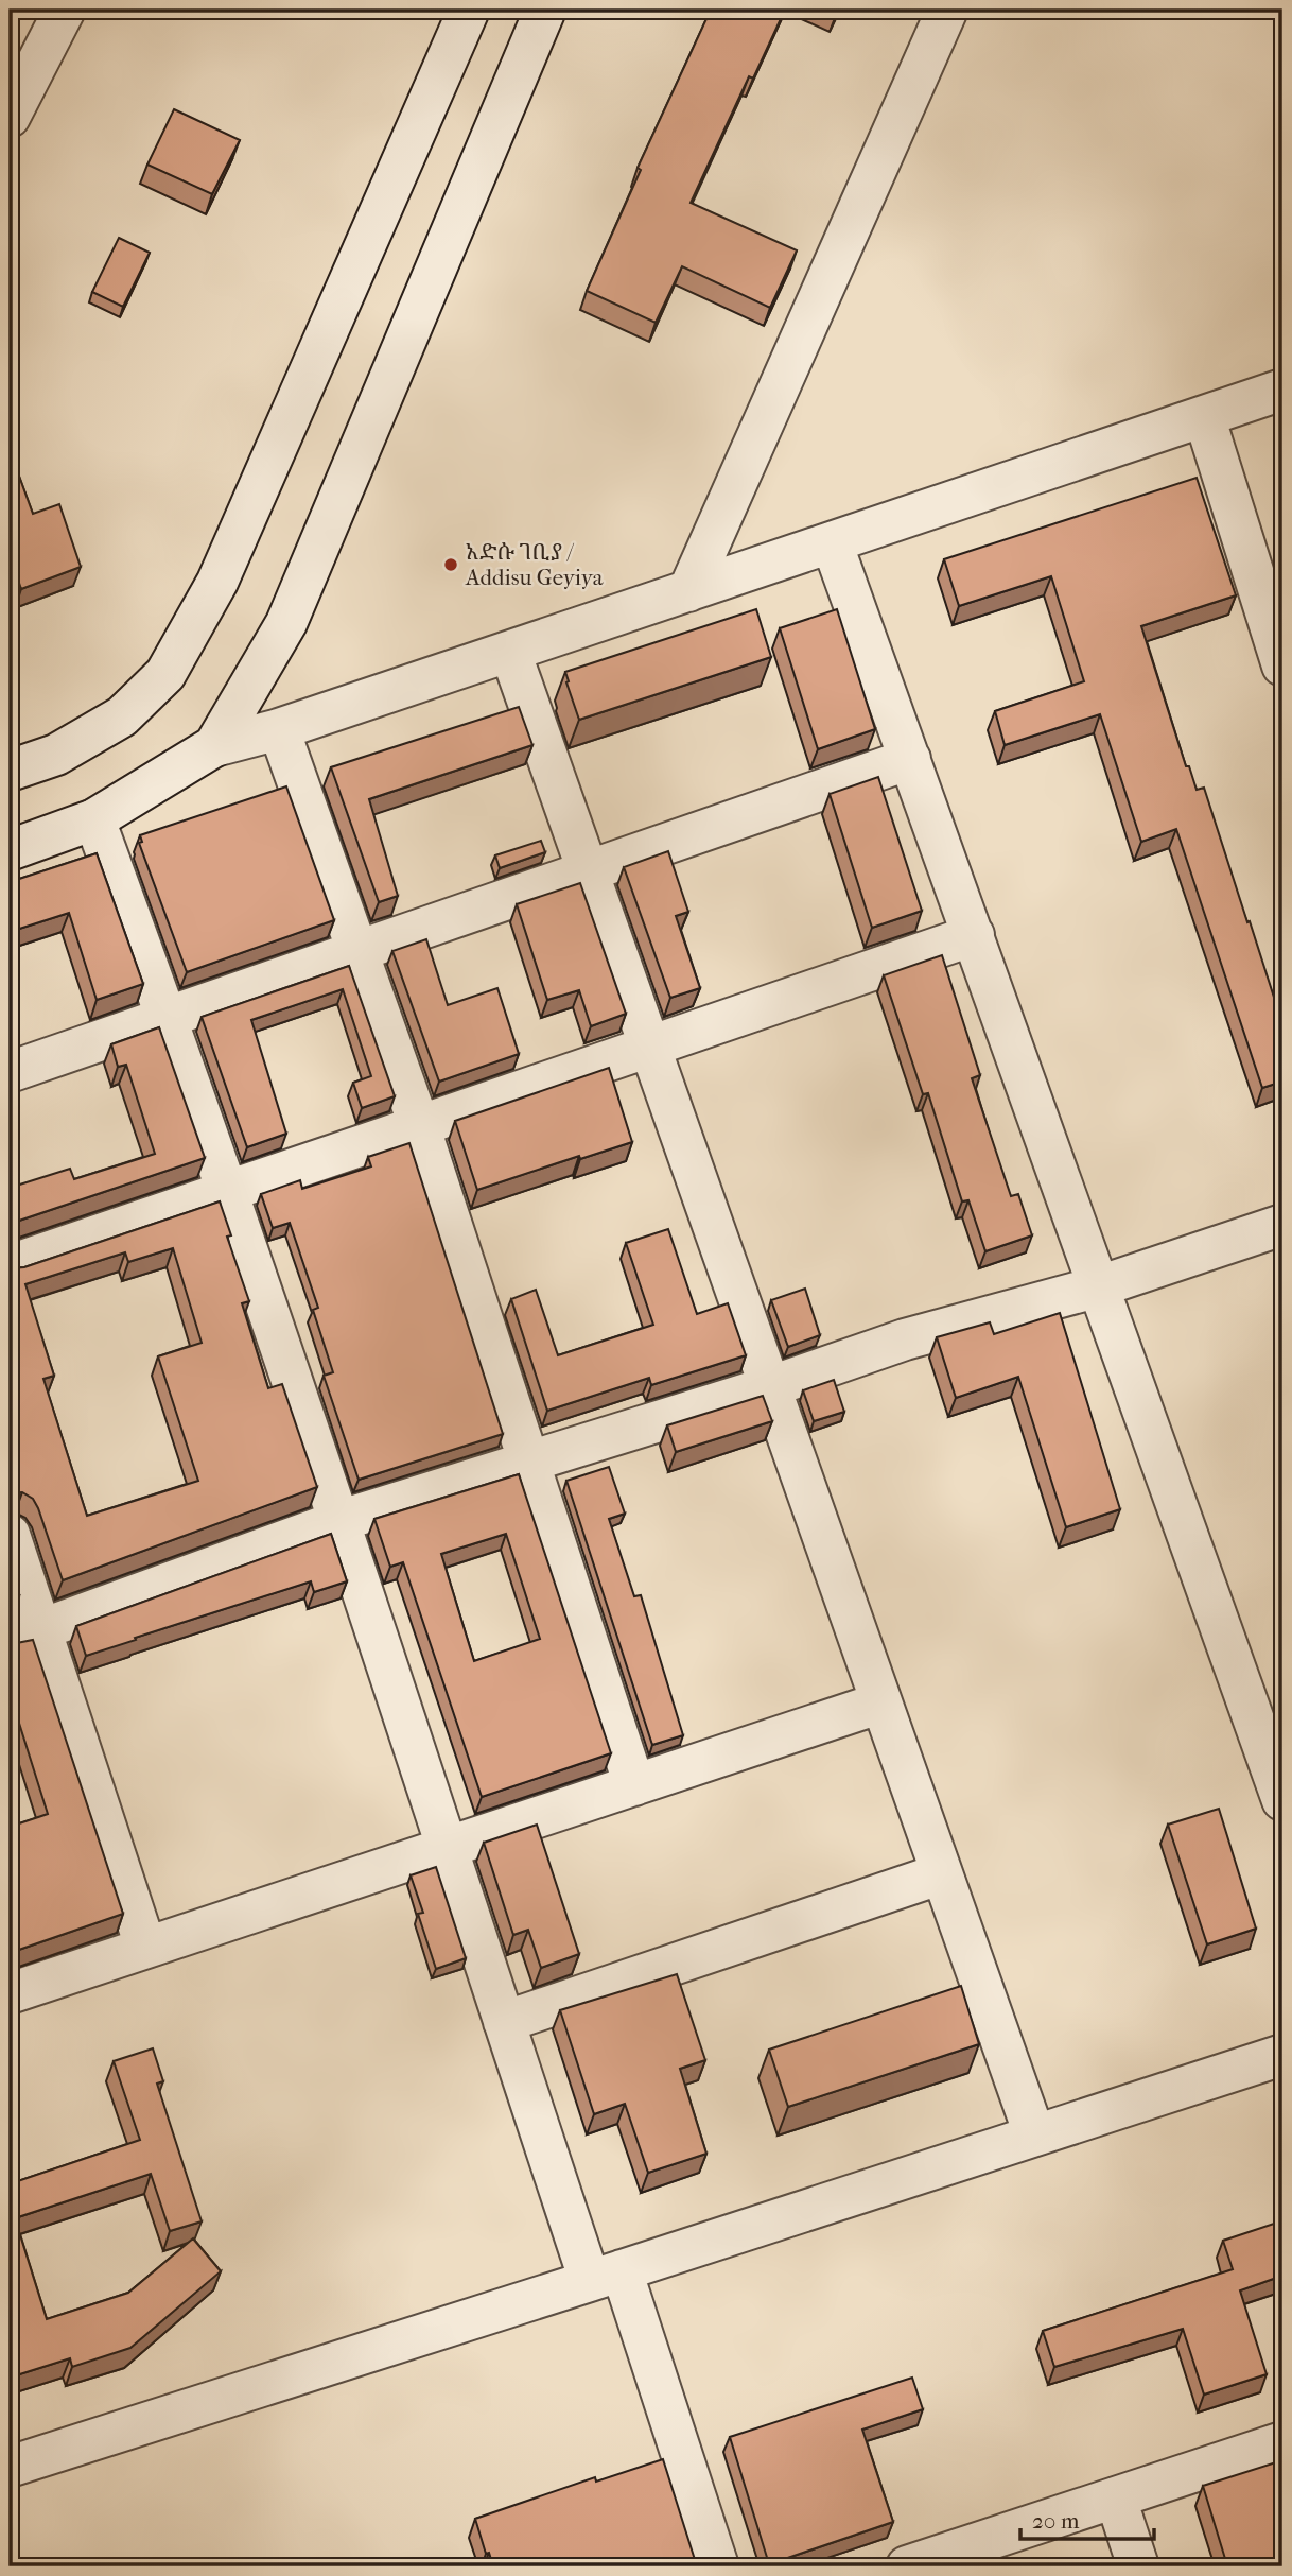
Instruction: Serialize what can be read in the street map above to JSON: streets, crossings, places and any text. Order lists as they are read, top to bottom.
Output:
{
  "places": ["አድሱ ገቢያ / Addisu Geyiya"],
  "scale_bar": "20 m"
}
